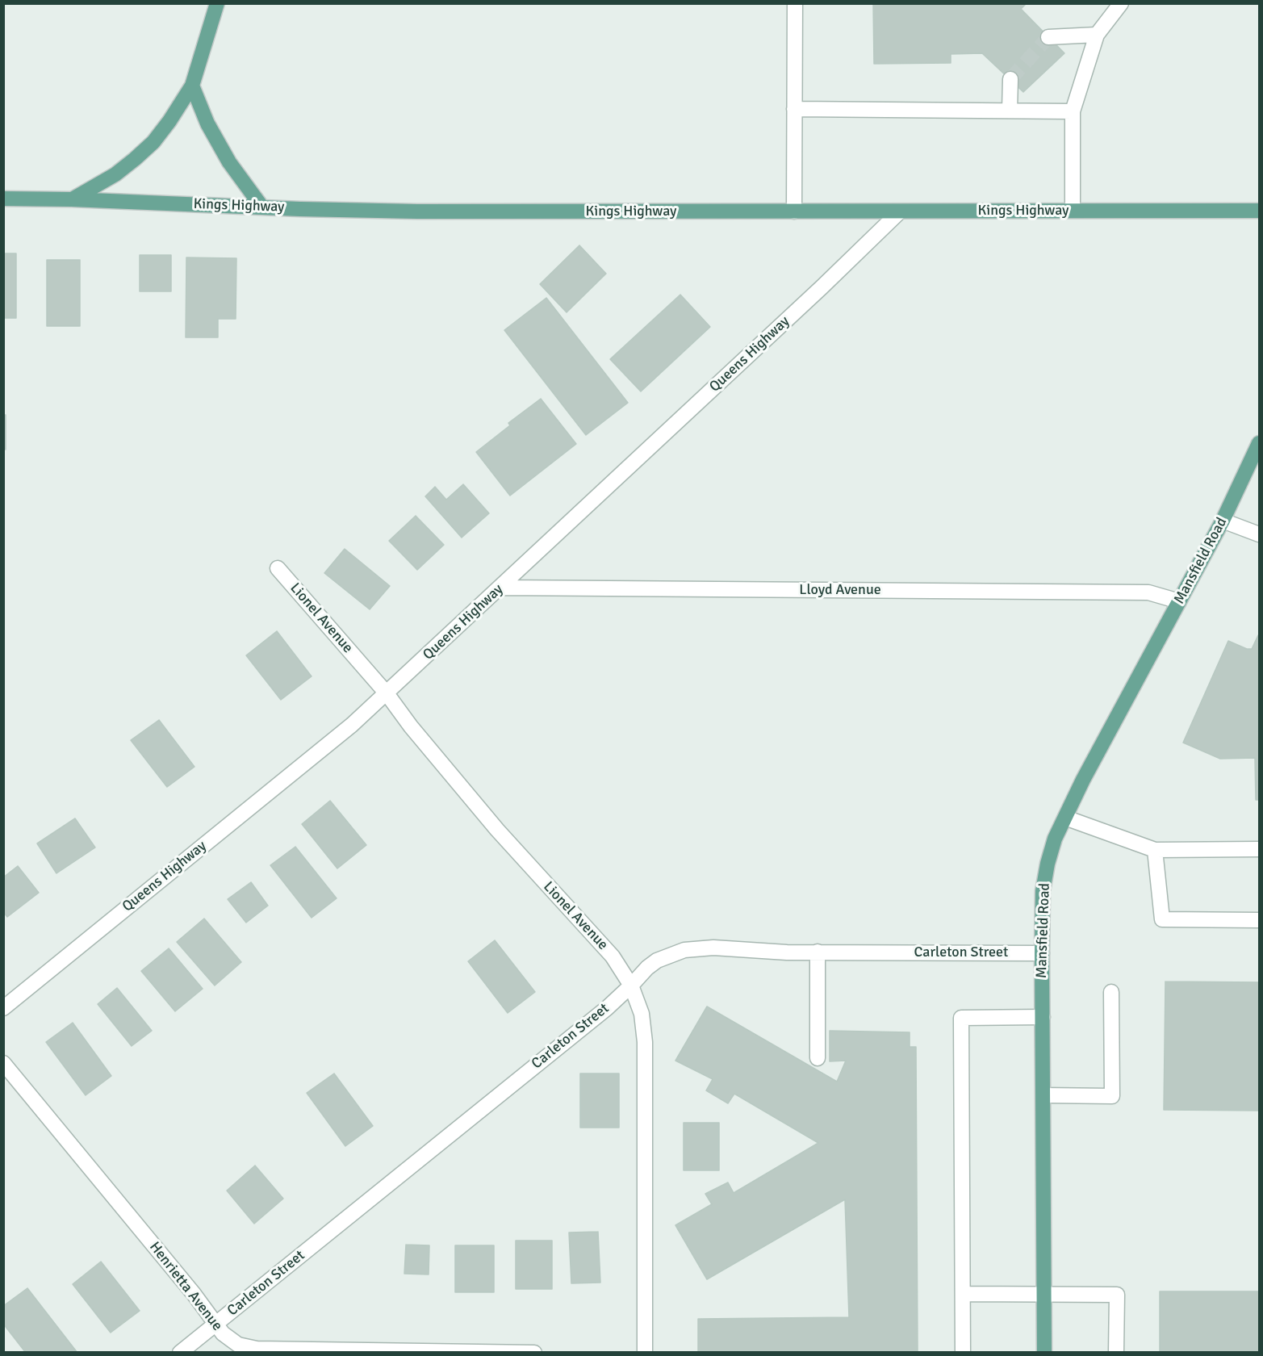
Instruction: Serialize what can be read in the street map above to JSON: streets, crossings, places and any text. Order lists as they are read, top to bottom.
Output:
{
  "streets": {
    "main road": ["Kings Highway", "Mansfield Road"],
    "street": [
      "Queens Highway",
      "Lloyd Avenue",
      "Lionel Avenue",
      "Carleton Street",
      "Henrietta Avenue"
    ]
  },
  "crossings": [
    ["Kings Highway", "Queens Highway"],
    ["Queens Highway", "Lloyd Avenue"],
    ["Queens Highway", "Lionel Avenue"],
    ["Mansfield Road", "Lloyd Avenue"],
    ["Mansfield Road", "Carleton Street"],
    ["Lionel Avenue", "Carleton Street"],
    ["Carleton Street", "Henrietta Avenue"]
  ]
}
